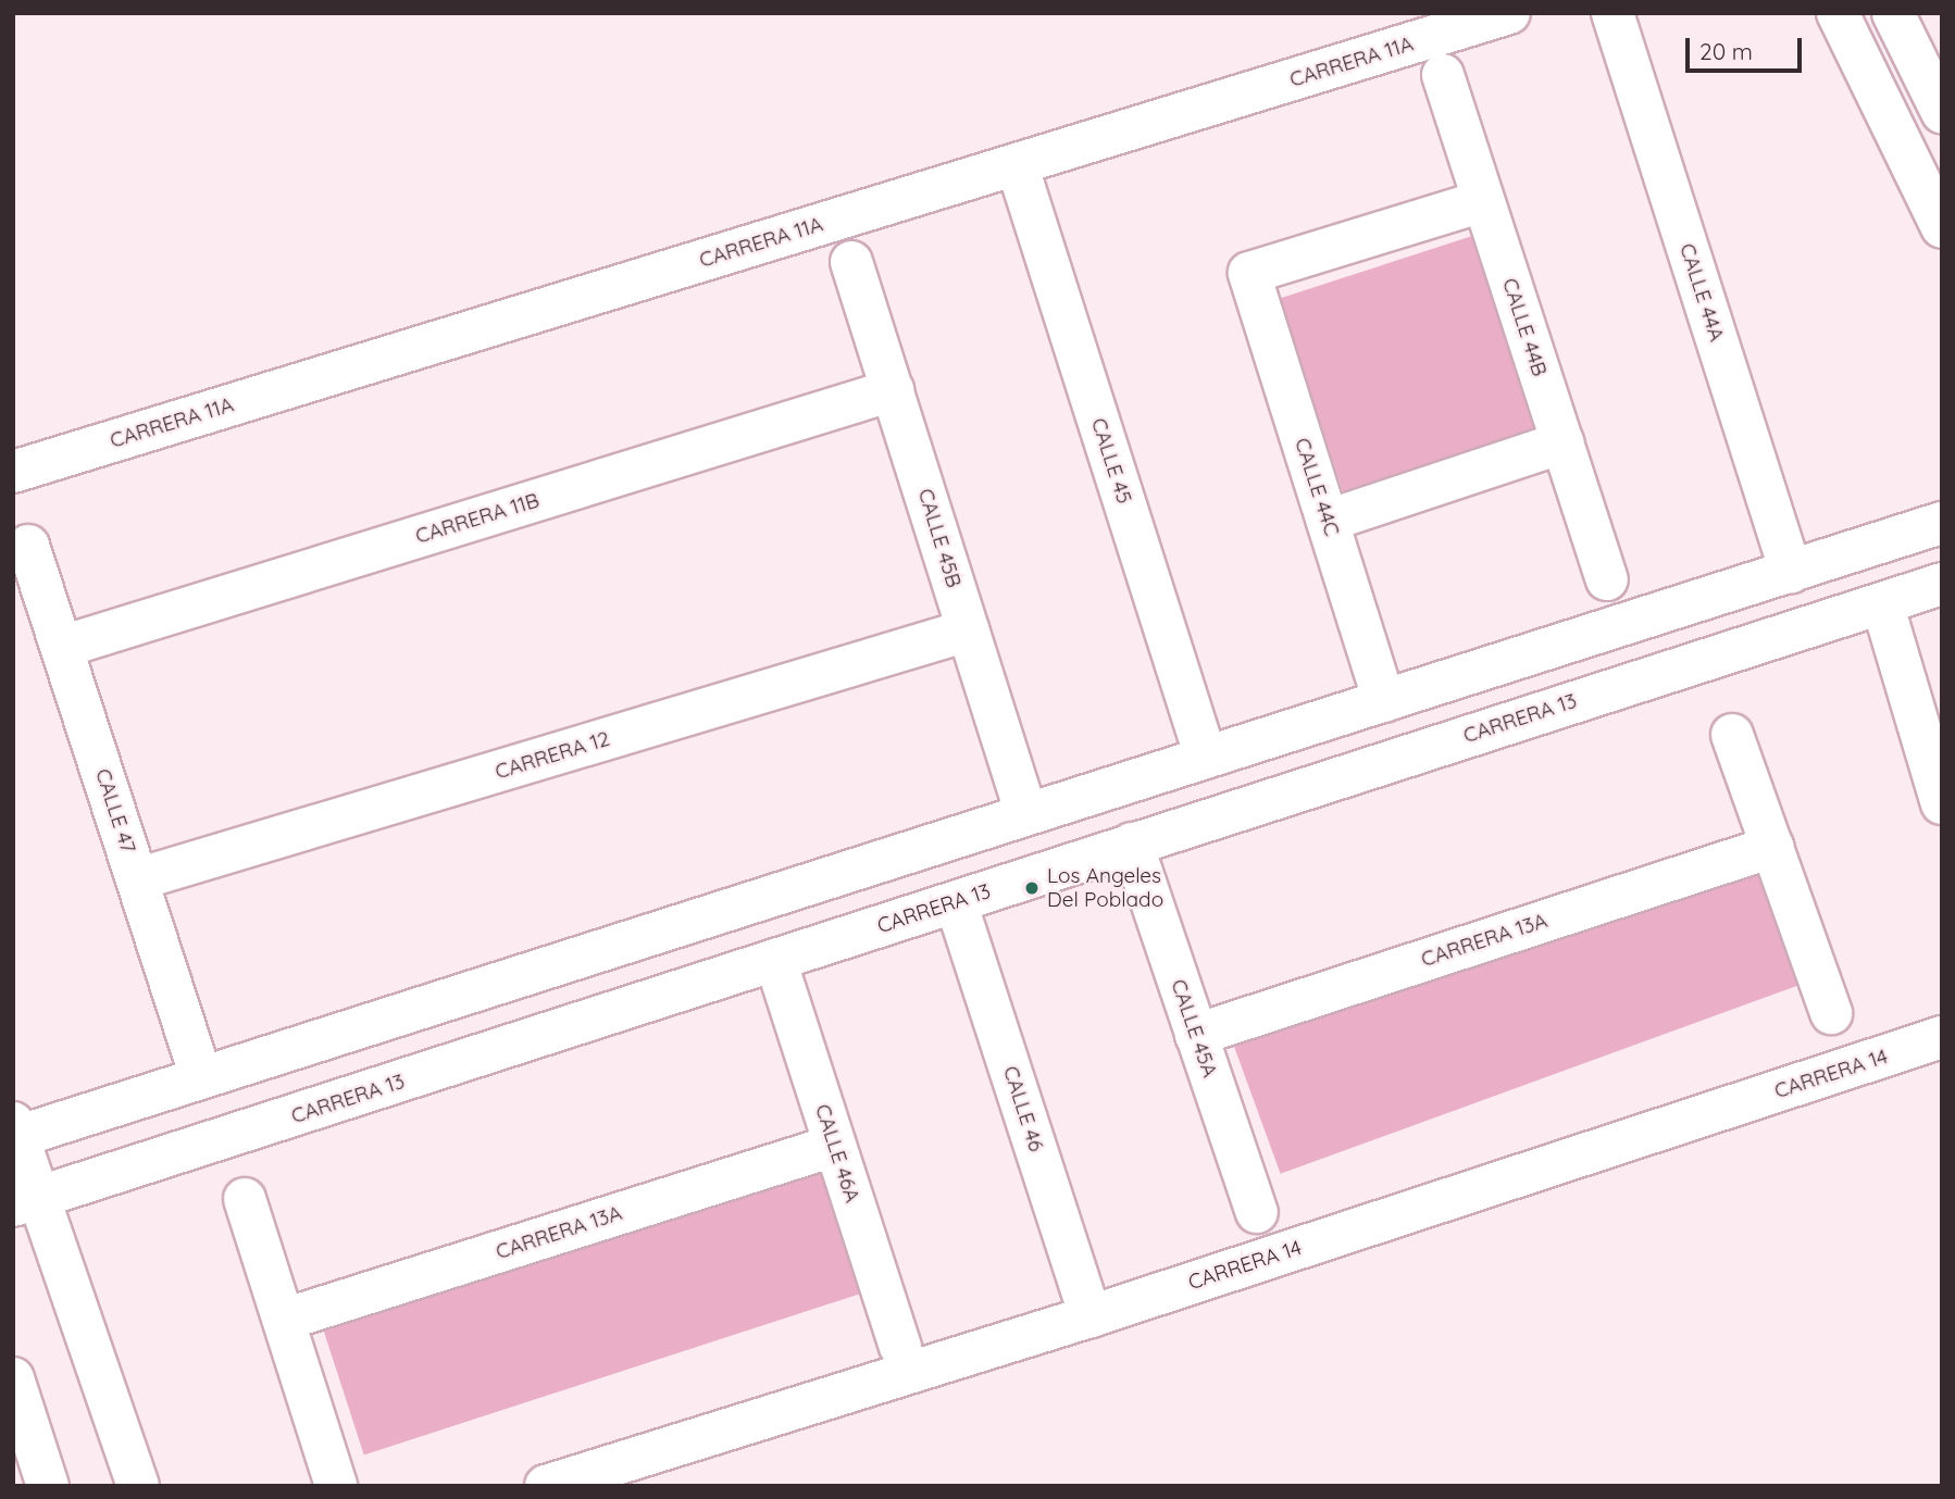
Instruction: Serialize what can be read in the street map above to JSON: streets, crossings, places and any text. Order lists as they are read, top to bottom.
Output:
{
  "streets": {
    "street": [
      "CARRERA 11A",
      "CALLE 44A",
      "CALLE 44B",
      "CALLE 45",
      "CALLE 44C",
      "CARRERA 11B",
      "CALLE 45B",
      "CARRERA 13",
      "CARRERA 12",
      "CALLE 47",
      "CARRERA 13A",
      "CALLE 45A",
      "CARRERA 14",
      "CALLE 46",
      "CALLE 46A"
    ]
  },
  "crossings": [
    ["CARRERA 11A", "CALLE 45"],
    ["CALLE 44B", "CALLE 44C"],
    ["CARRERA 11B", "CALLE 45B"],
    ["CARRERA 11B", "CALLE 47"],
    ["CALLE 45B", "CARRERA 12"],
    ["CARRERA 13", "CALLE 45A"],
    ["CARRERA 13", "CALLE 46"],
    ["CARRERA 13", "CALLE 46A"],
    ["CARRERA 12", "CALLE 47"],
    ["CARRERA 13A", "CALLE 45A"],
    ["CARRERA 13A", "CALLE 46A"],
    ["CARRERA 14", "CALLE 46"]
  ],
  "places": ["Los Angeles Del Poblado"],
  "scale_bar": "20 m"
}
